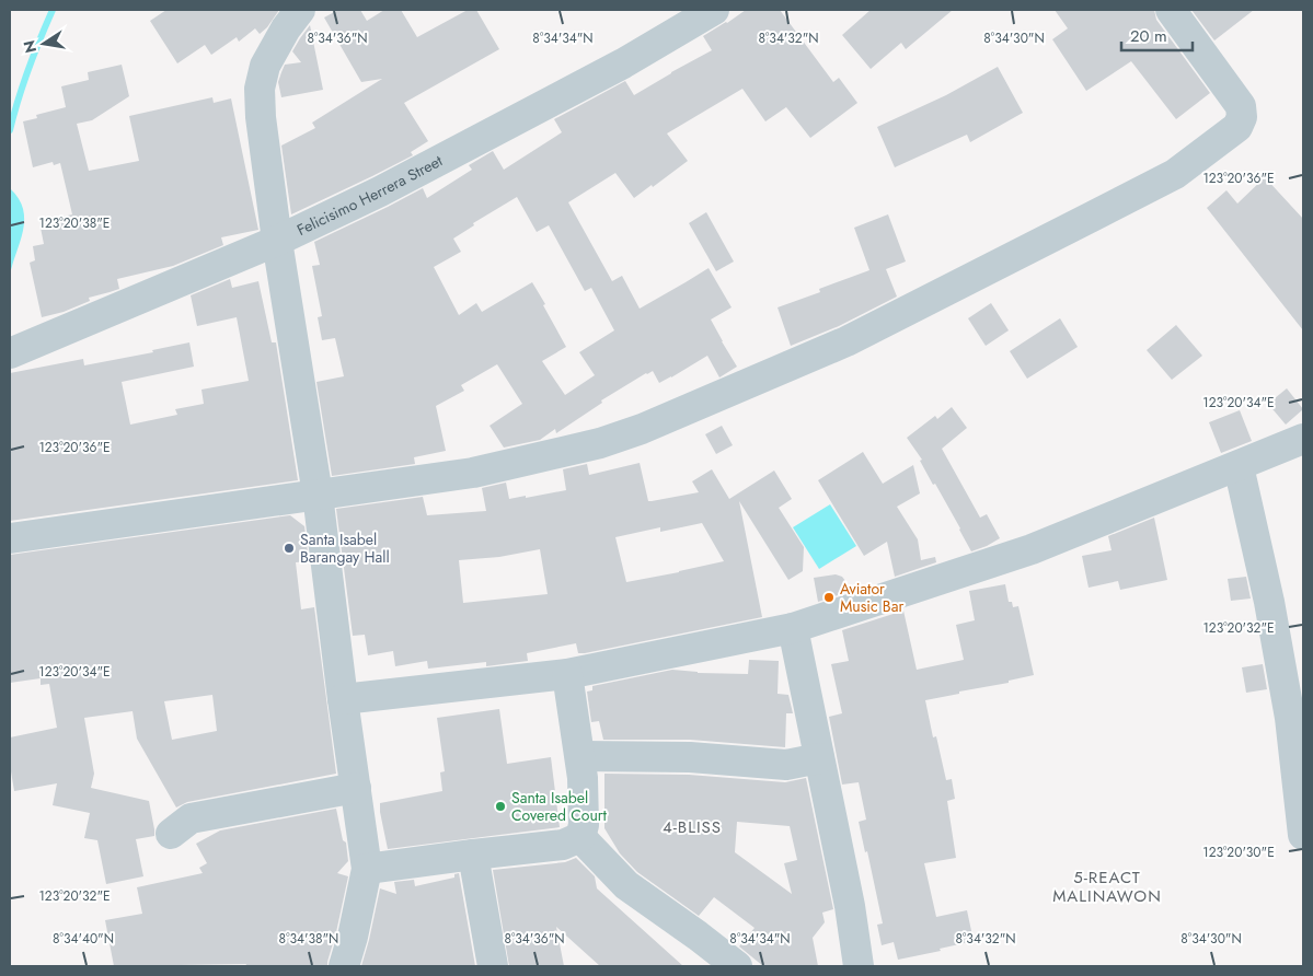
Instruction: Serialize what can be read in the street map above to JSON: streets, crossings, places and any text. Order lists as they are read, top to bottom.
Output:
{
  "streets": {
    "street": ["Felicisimo Herrera Street"]
  },
  "districts": ["4-BLISS", "5-REACT MALINAWON"],
  "places": ["Santa Isabel Barangay Hall", "Aviator Music Bar", "Santa Isabel Covered Court"],
  "scale_bar": "20 m",
  "north": "left",
  "coordinates": [
    "8°34'36\"N",
    "8°34'34\"N",
    "8°34'32\"N",
    "8°34'30\"N",
    "123°20'36\"E",
    "123°20'38\"E",
    "123°20'34\"E",
    "123°20'32\"E",
    "123°20'30\"E",
    "8°34'40\"N",
    "8°34'38\"N"
  ]
}
